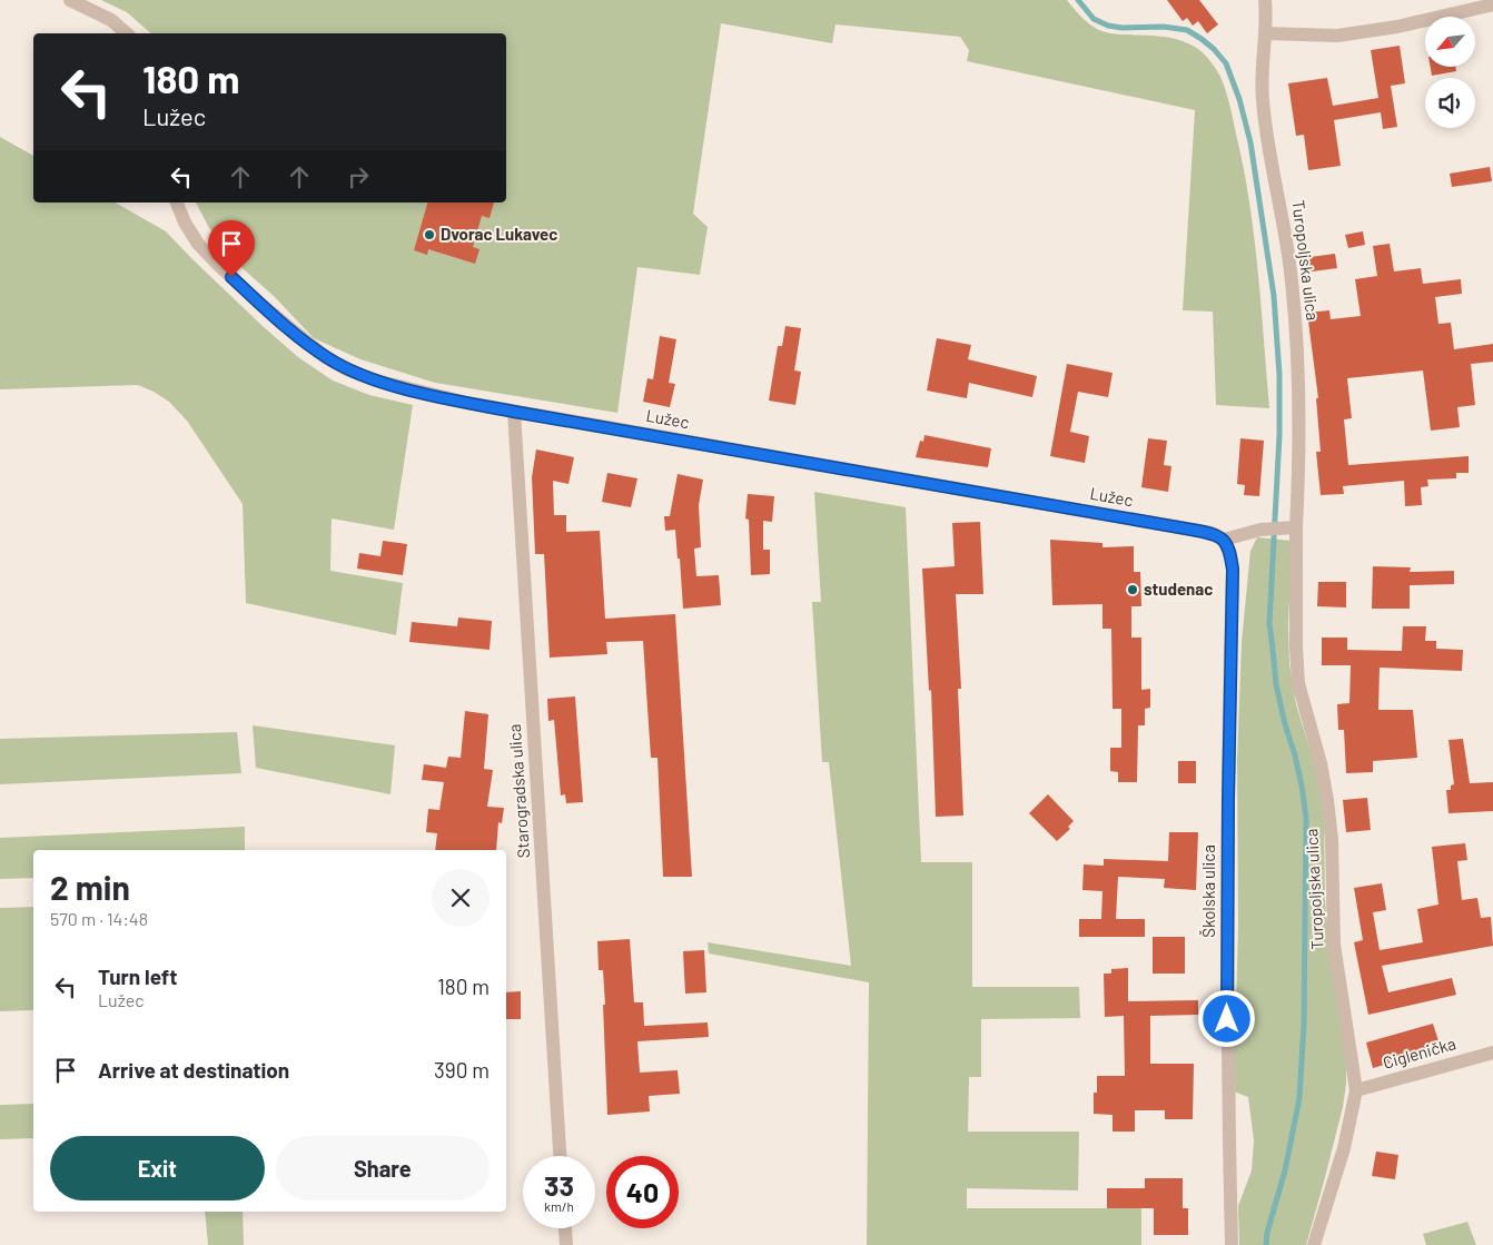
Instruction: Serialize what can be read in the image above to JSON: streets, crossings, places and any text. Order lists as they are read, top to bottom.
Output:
{
  "streets": {
    "street": [
      "Turopoljska ulica",
      "Lužec",
      "Starogradska ulica",
      "Školska ulica",
      "Ciglenička"
    ]
  },
  "crossings": [
    ["Turopoljska ulica", "Ciglenička"],
    ["Lužec", "Starogradska ulica"],
    ["Lužec", "Školska ulica"]
  ],
  "places": ["Dvorac Lukavec", "studenac"],
  "north": "bottom left",
  "page": {
    "turn": ["180 m", "Lužec"],
    "heading": ["2 min", "570 m · 14:48"],
    "list": [
      {
        "name": "Turn left",
        "note": "Lužec",
        "value": "180 m"
      },
      {
        "name": "Arrive at destination",
        "value": "390 m"
      }
    ],
    "buttons": ["Exit", "Share"],
    "speed": "33 km/h",
    "limit": "40"
  }
}
